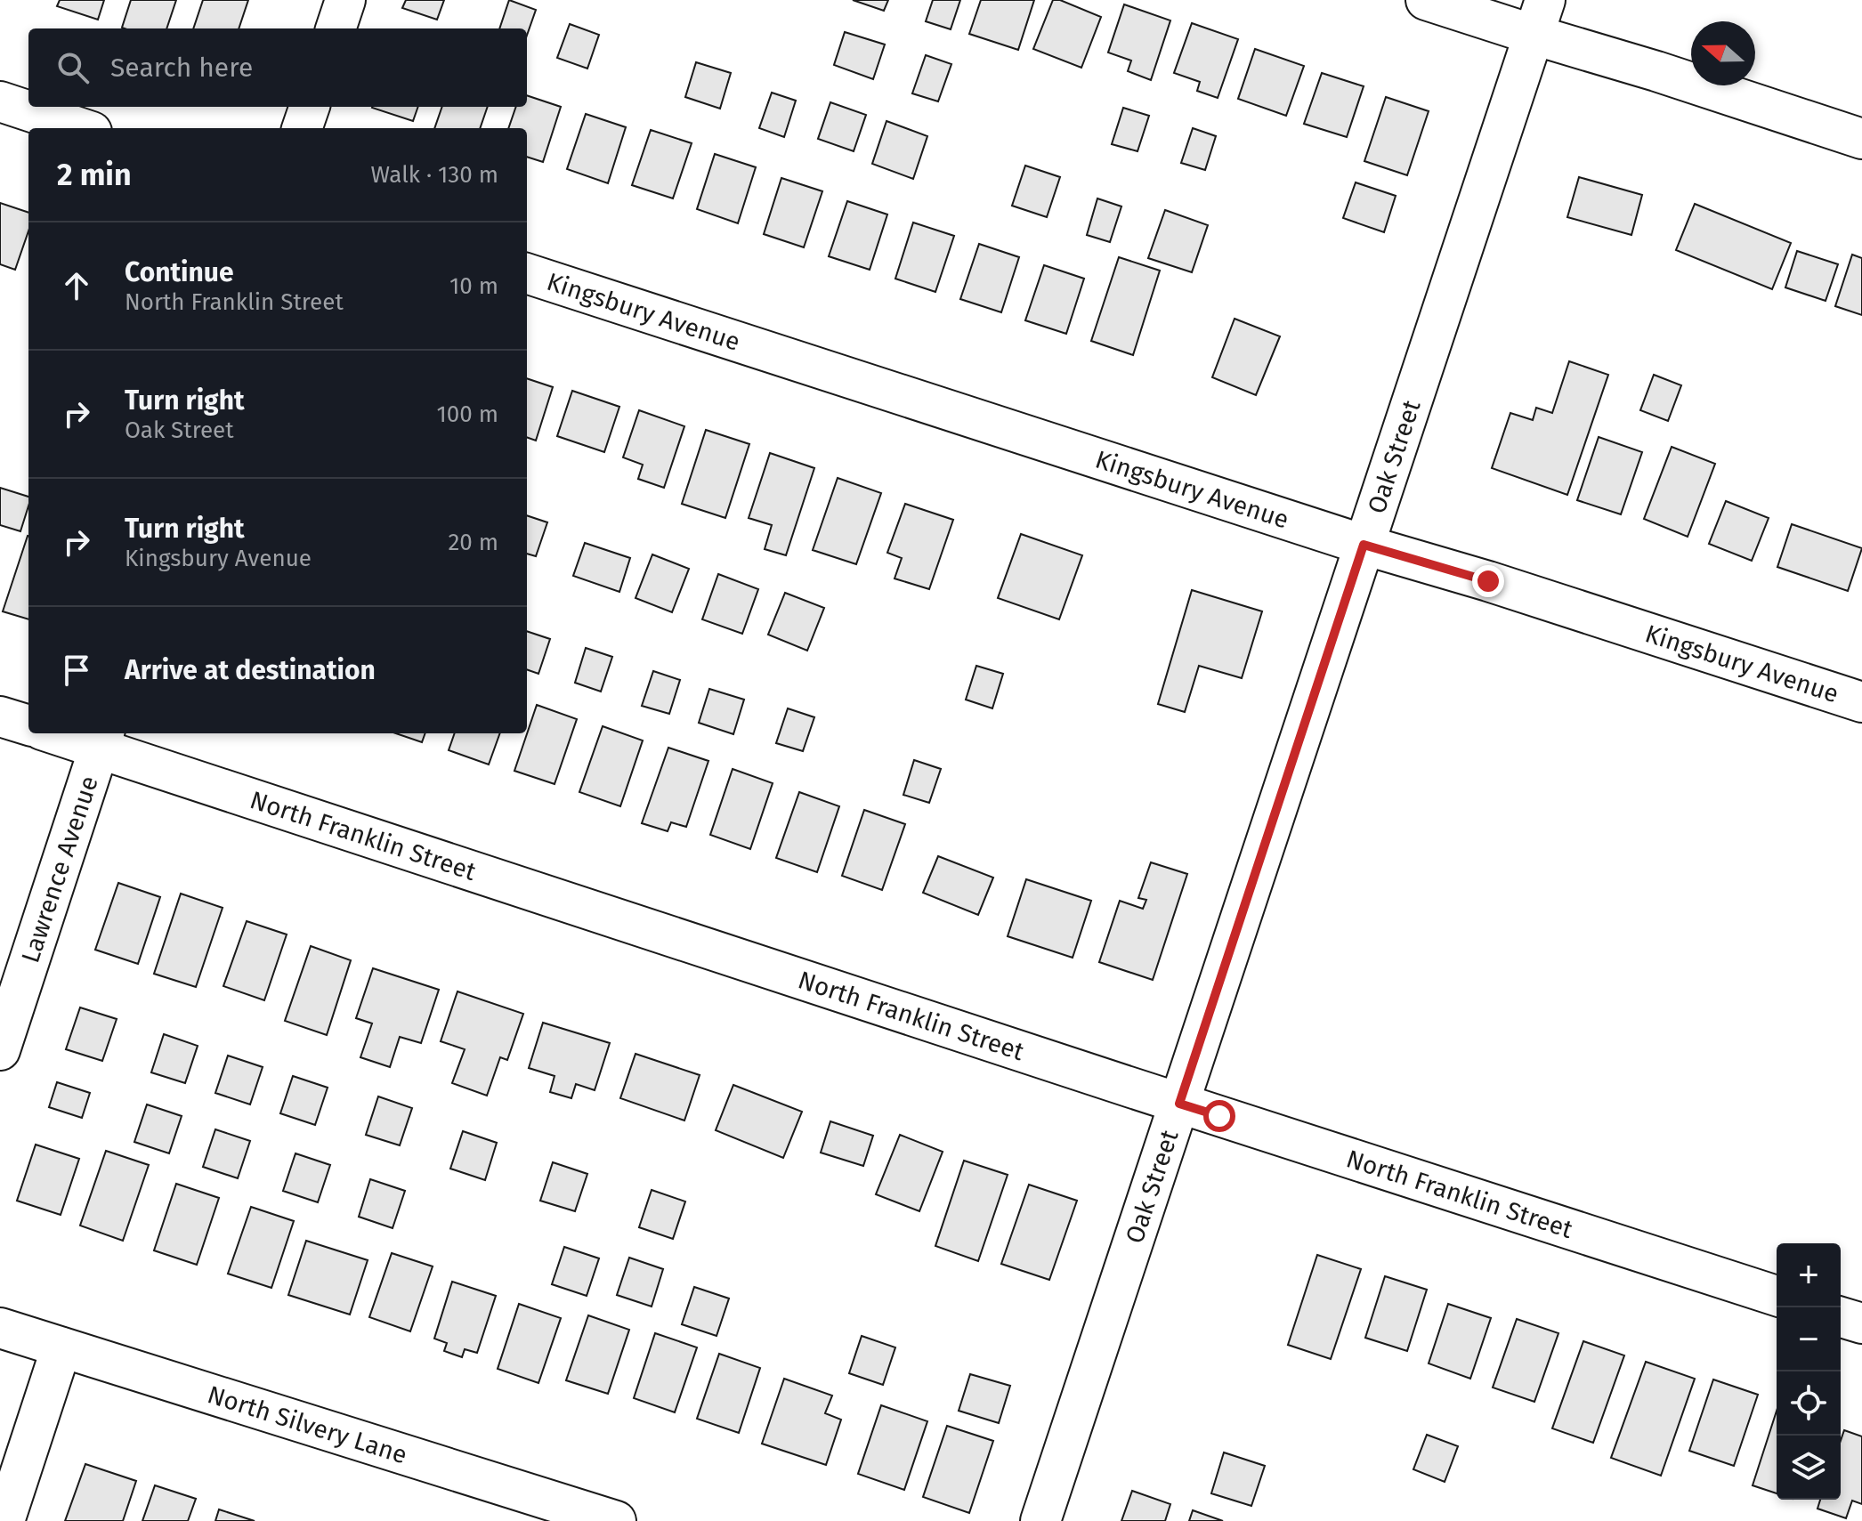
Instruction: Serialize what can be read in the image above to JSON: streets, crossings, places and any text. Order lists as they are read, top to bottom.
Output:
{
  "streets": {
    "street": [
      "Kingsbury Avenue",
      "Oak Street",
      "North Franklin Street",
      "Lawrence Avenue",
      "North Silvery Lane"
    ]
  },
  "crossings": [
    ["Kingsbury Avenue", "Oak Street"],
    ["Oak Street", "North Franklin Street"],
    ["North Franklin Street", "Lawrence Avenue"]
  ],
  "north": "left",
  "page": {
    "search": "Search here",
    "heading": ["2 min", "Walk · 130 m"],
    "list": [
      ["Continue", "North Franklin Street", "10 m"],
      ["Turn right", "Oak Street", "100 m"],
      ["Turn right", "Kingsbury Avenue", "20 m"],
      "Arrive at destination"
    ],
    "map_buttons": ["+", "−"]
  }
}
